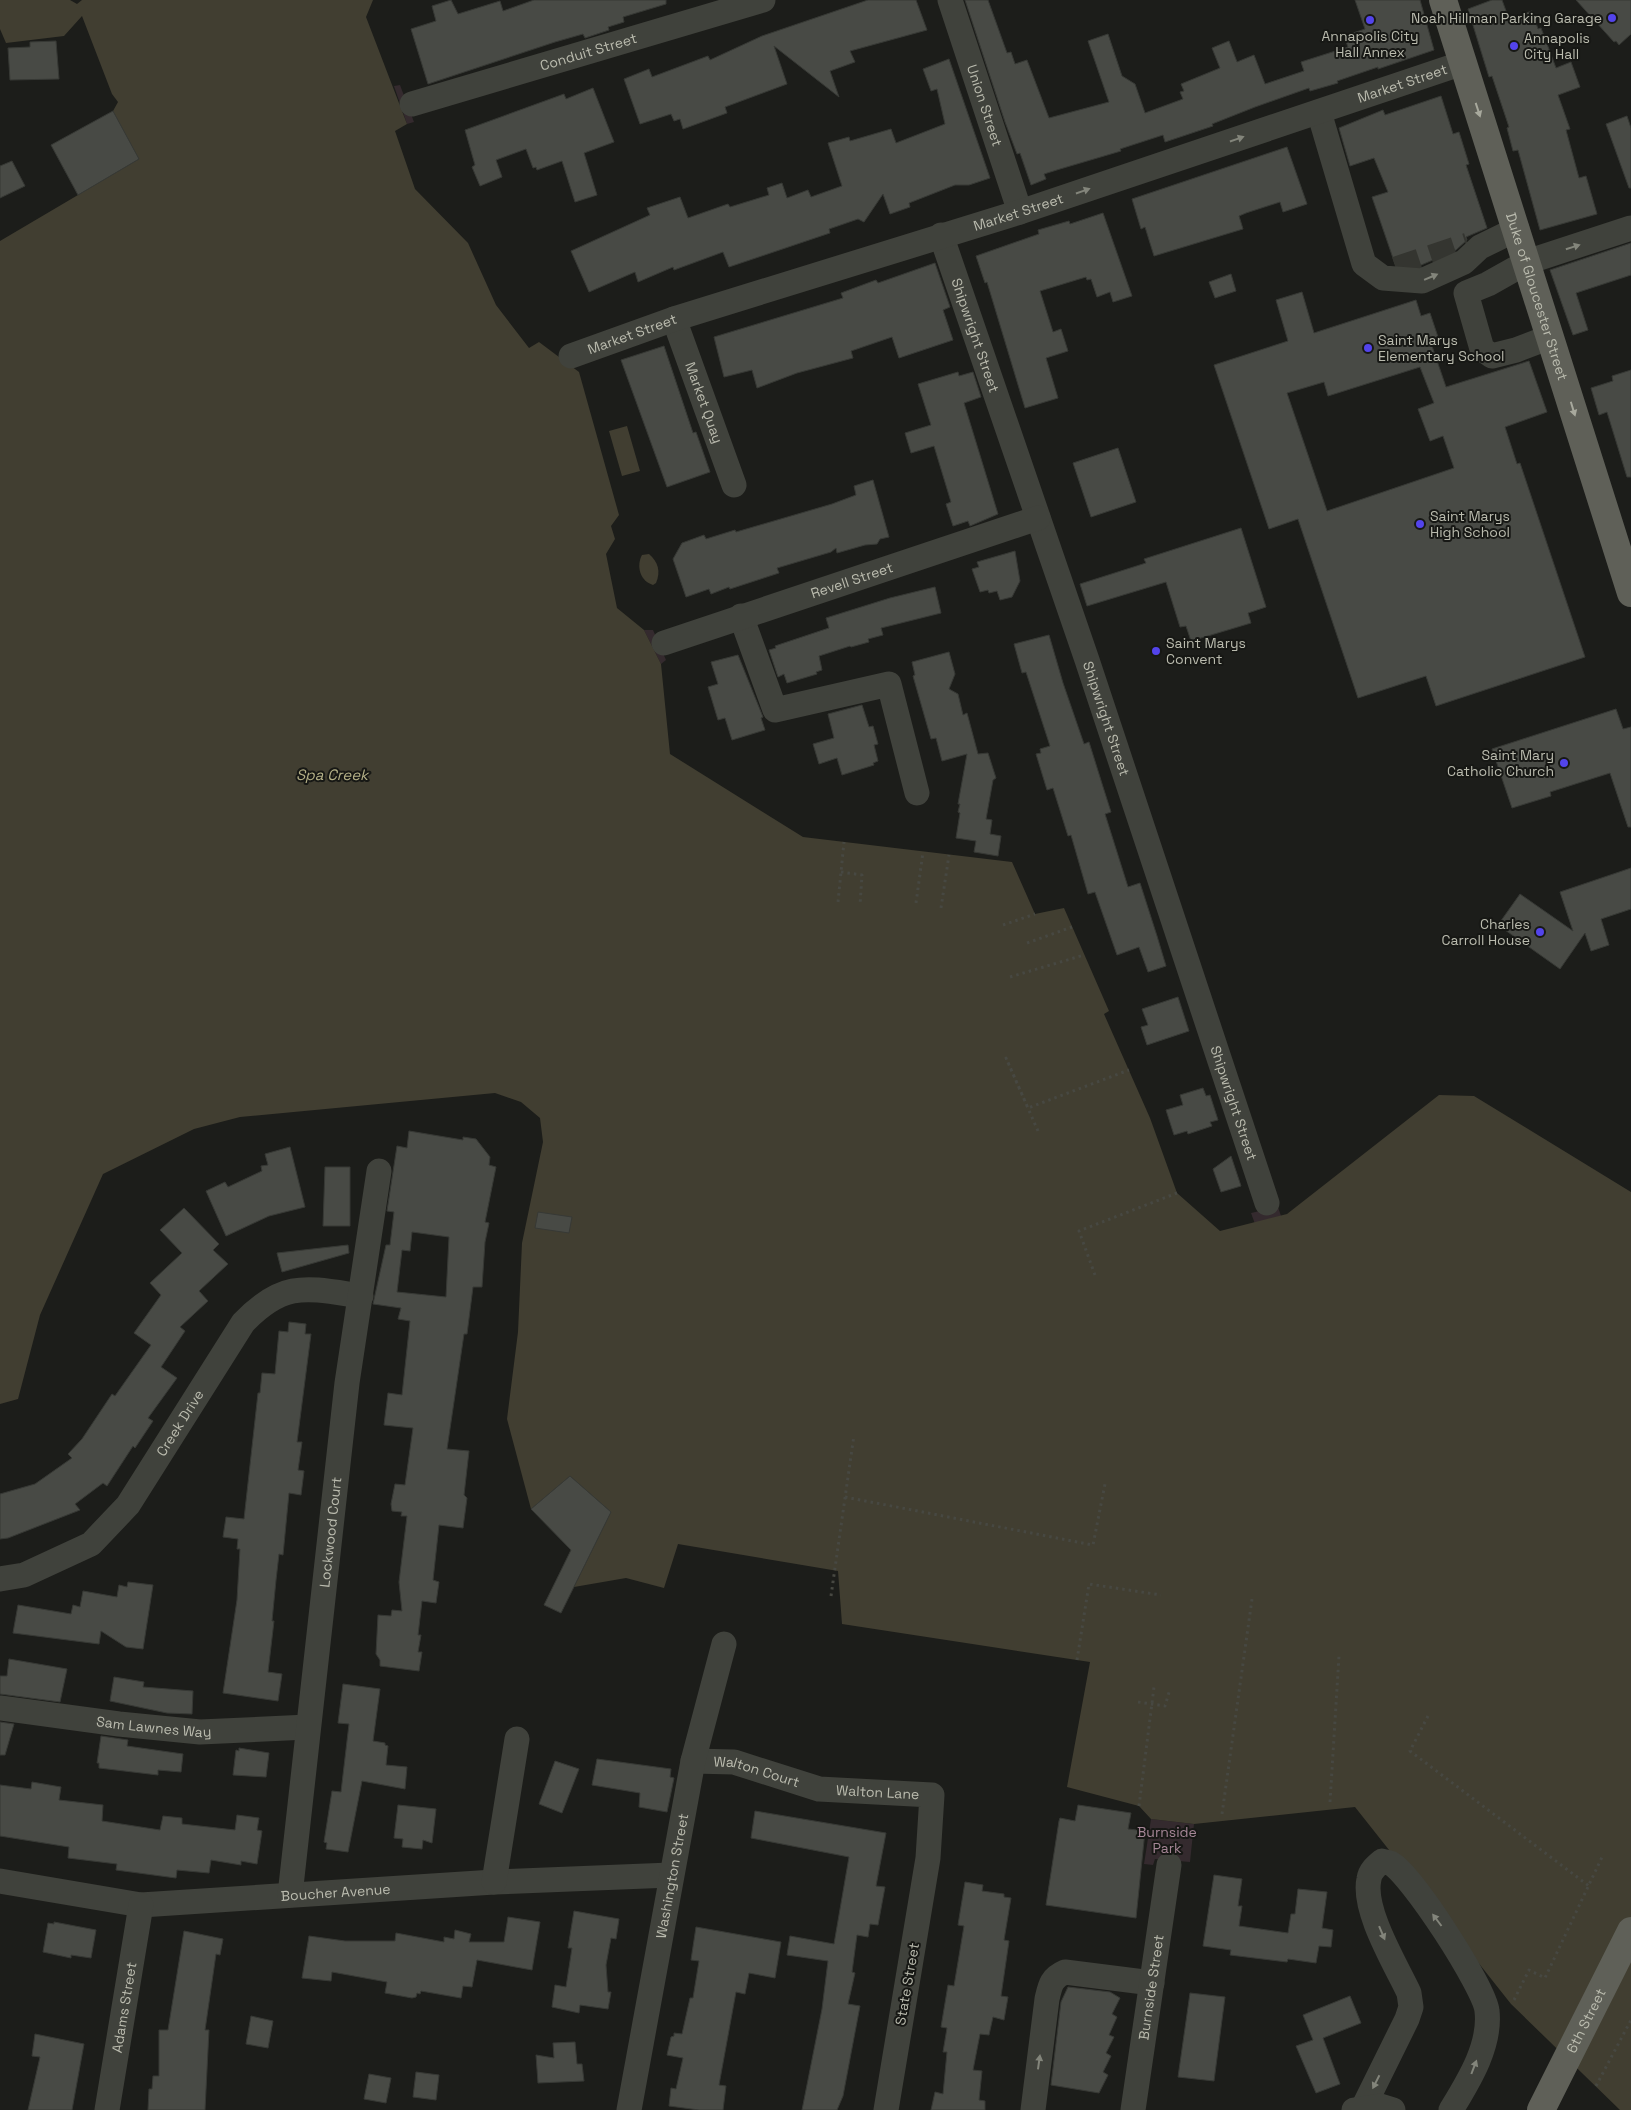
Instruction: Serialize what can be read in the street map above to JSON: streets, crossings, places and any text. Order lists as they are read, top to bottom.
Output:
{
  "streets": {
    "main road": ["Duke of Gloucester Street", "6th Street"],
    "street": [
      "Conduit Street",
      "Market Street",
      "Union Street",
      "Shipwright Street",
      "Market Quay",
      "Revell Street",
      "Creek Drive",
      "Lockwood Court",
      "Sam Lawnes Way",
      "Walton Court",
      "Walton Lane",
      "Washington Street",
      "Boucher Avenue",
      "State Street",
      "Burnside Street",
      "Adams Street"
    ]
  },
  "crossings": [
    ["Market Street", "Union Street"],
    ["Market Street", "Duke of Gloucester Street"],
    ["Market Street", "Shipwright Street"],
    ["Market Street", "Market Quay"],
    ["Shipwright Street", "Revell Street"],
    ["Creek Drive", "Lockwood Court"],
    ["Lockwood Court", "Sam Lawnes Way"],
    ["Lockwood Court", "Boucher Avenue"],
    ["Walton Court", "Walton Lane"],
    ["Walton Court", "Washington Street"],
    ["Walton Lane", "State Street"],
    ["Washington Street", "Boucher Avenue"],
    ["Boucher Avenue", "Adams Street"]
  ],
  "one_way": ["Duke of Gloucester Street"],
  "water": ["Spa Creek"],
  "parks": ["Burnside Park"],
  "places": [
    "Noah Hillman Parking Garage",
    "Annapolis City Hall Annex",
    "Annapolis City Hall",
    "Saint Marys Elementary School",
    "Saint Marys High School",
    "Saint Marys Convent",
    "Saint Mary Catholic Church",
    "Charles Carroll House"
  ]
}
